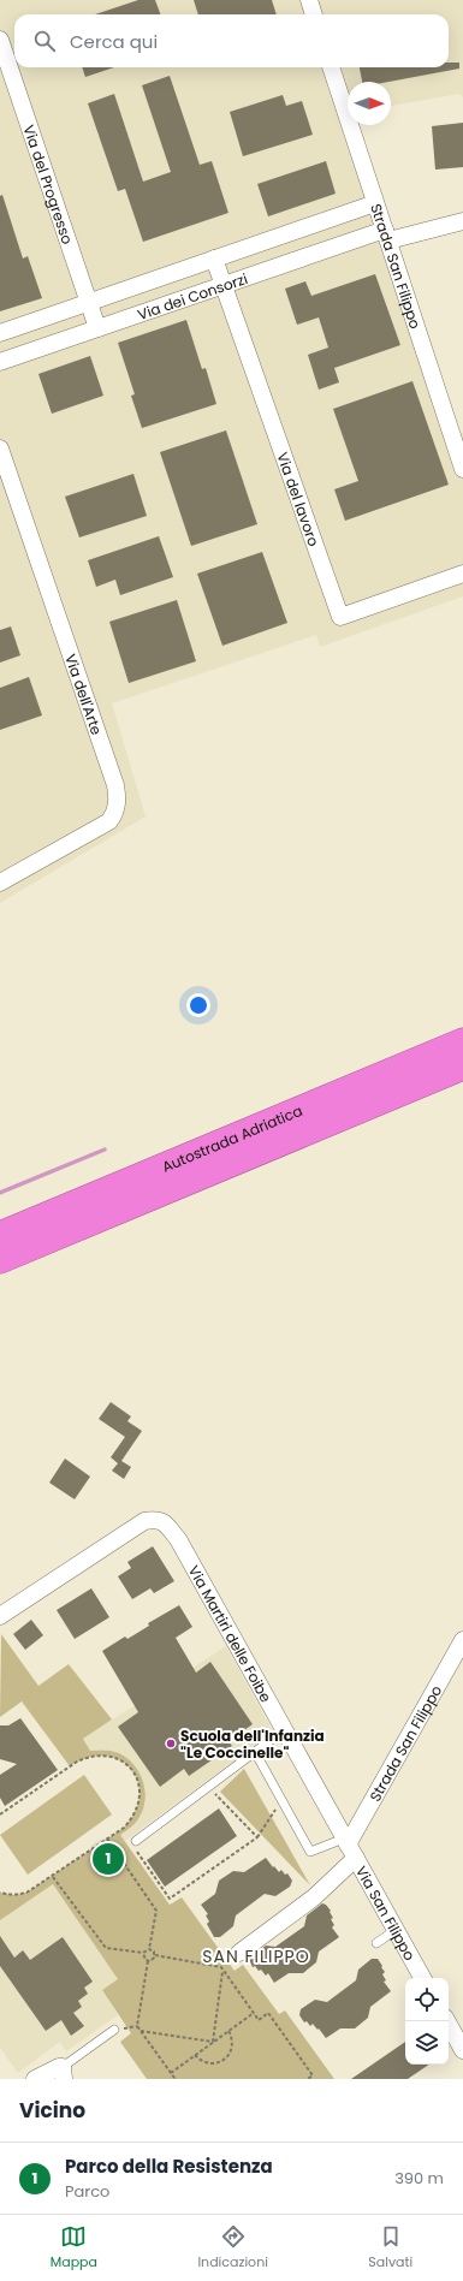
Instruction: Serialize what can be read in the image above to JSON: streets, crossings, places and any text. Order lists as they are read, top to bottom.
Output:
{
  "streets": {
    "highway": ["Autostrada Adriatica"],
    "street": [
      "Via del Progresso",
      "Strada San Filippo",
      "Via dei Consorzi",
      "Via del lavoro",
      "Via dell'Arte",
      "Via Martiri delle Foibe",
      "Via San Filippo"
    ]
  },
  "crossings": [
    ["Via del Progresso", "Via dei Consorzi"],
    ["Strada San Filippo", "Via dei Consorzi"],
    ["Strada San Filippo", "Via Martiri delle Foibe"],
    ["Strada San Filippo", "Via San Filippo"],
    ["Via dei Consorzi", "Via del lavoro"],
    ["Via Martiri delle Foibe", "Via San Filippo"]
  ],
  "districts": ["SAN FILIPPO"],
  "places": ["Scuola dell'Infanzia \"Le Coccinelle\""],
  "north": "right",
  "page": {
    "search": "Cerca qui",
    "pins": "1",
    "heading": "Vicino",
    "list": [
      {
        "mark": "1",
        "name": "Parco della Resistenza",
        "note": "Parco",
        "value": "390 m"
      }
    ],
    "nav": ["Mappa", "Indicazioni", "Salvati"]
  }
}
